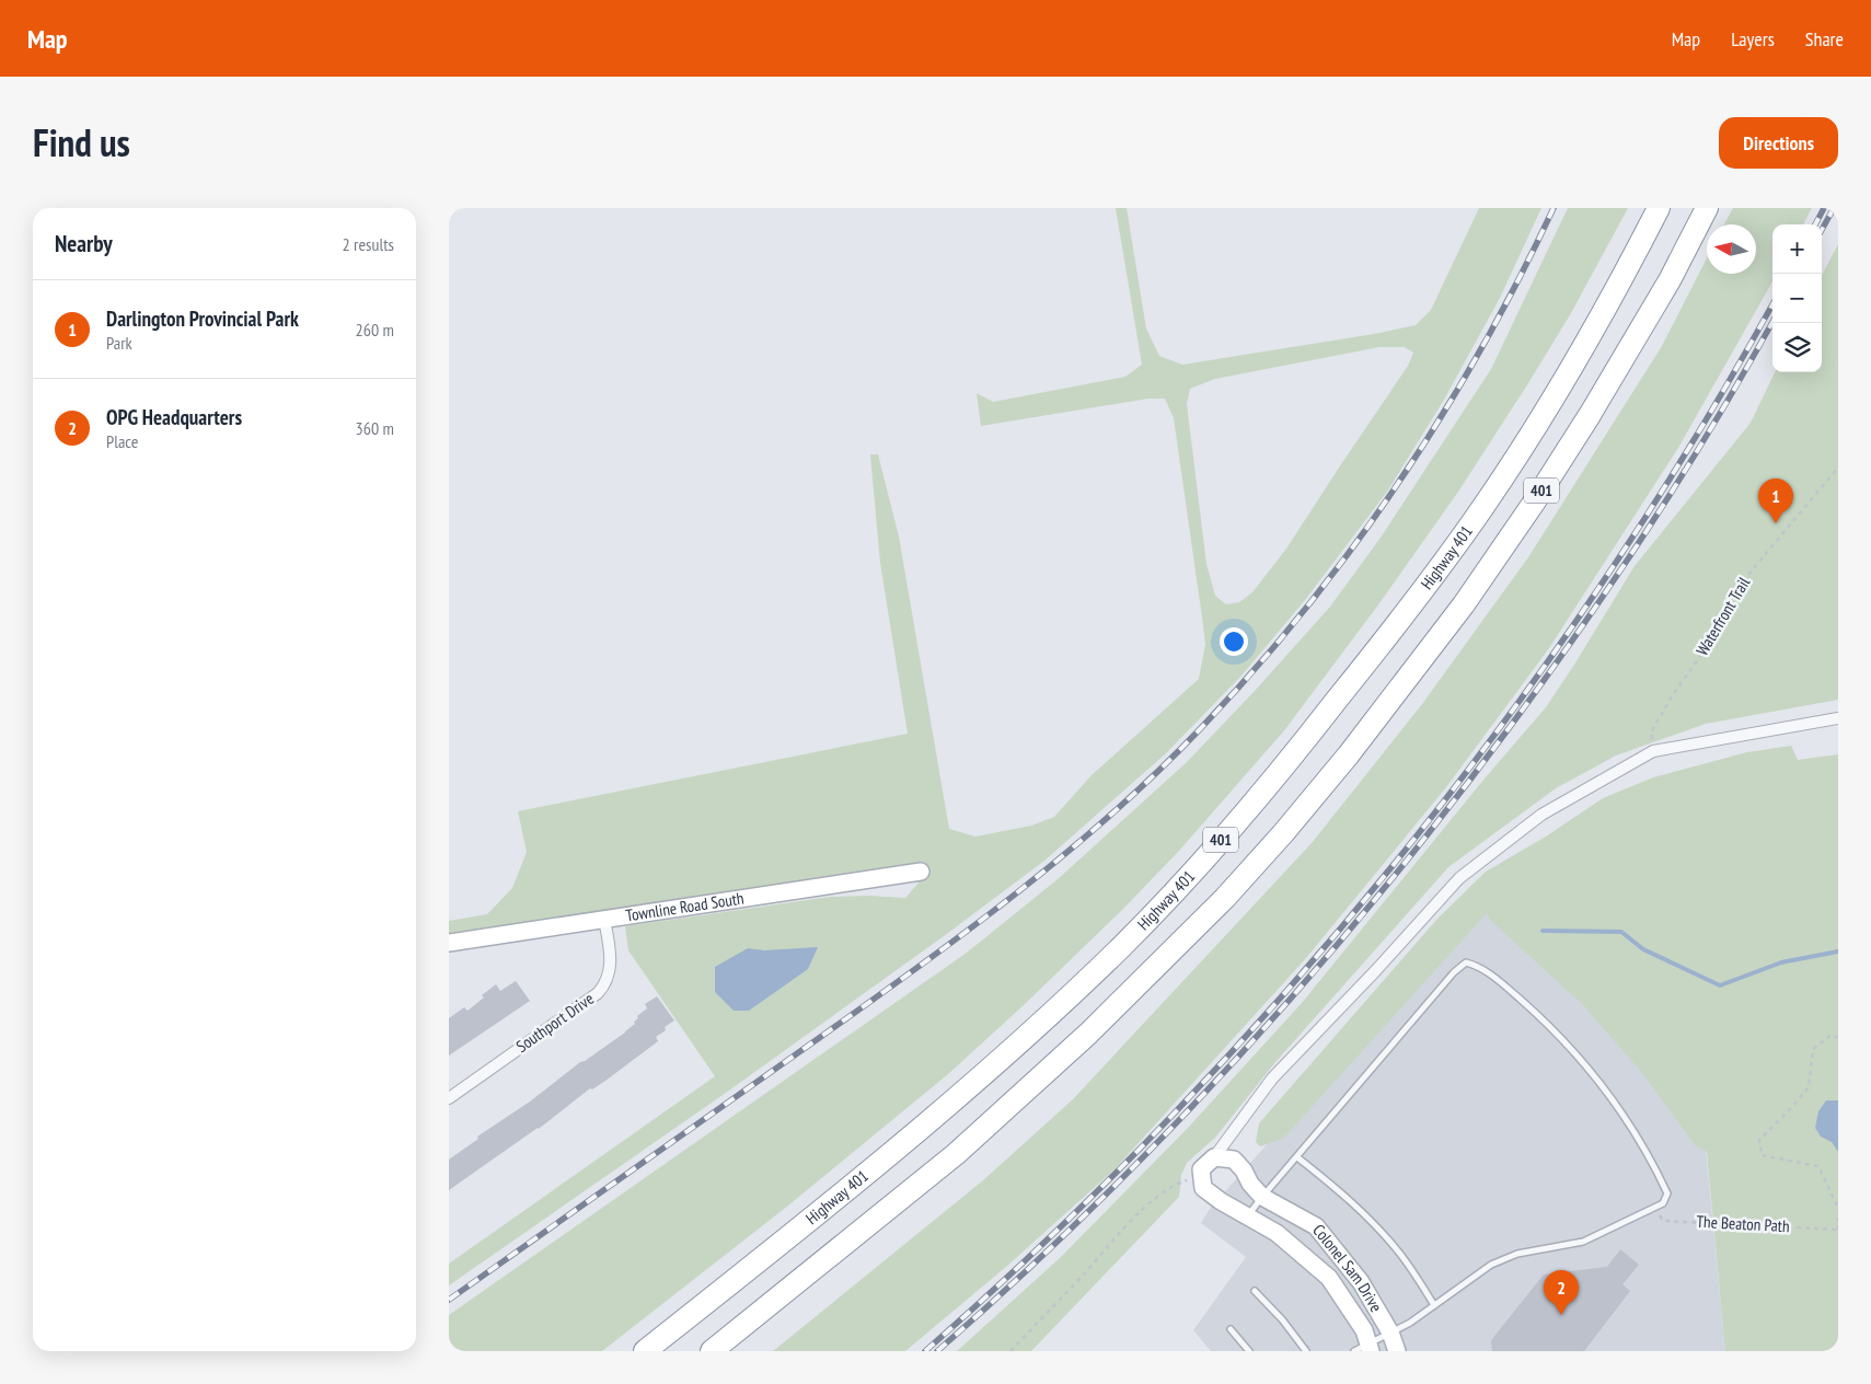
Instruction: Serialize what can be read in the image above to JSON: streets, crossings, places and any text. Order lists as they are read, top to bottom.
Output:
{
  "streets": {
    "highway": ["401", "Highway 401"],
    "street": ["Townline Road South", "Southport Drive", "Colonel Sam Drive"],
    "path": ["Waterfront Trail", "The Beaton Path"]
  },
  "crossings": [
    ["Townline Road South", "Southport Drive"]
  ],
  "north": "left",
  "page": {
    "header": "Map",
    "nav": ["Map", "Layers", "Share"],
    "title": "Find us",
    "buttons": "Directions",
    "heading": ["Nearby", "2 results"],
    "map_buttons": ["+", "−"],
    "list": [
      {
        "mark": "1",
        "name": "Darlington Provincial Park",
        "note": "Park",
        "value": "260 m"
      },
      {
        "mark": "2",
        "name": "OPG Headquarters",
        "note": "Place",
        "value": "360 m"
      }
    ],
    "pins": ["1", "2"]
  }
}
